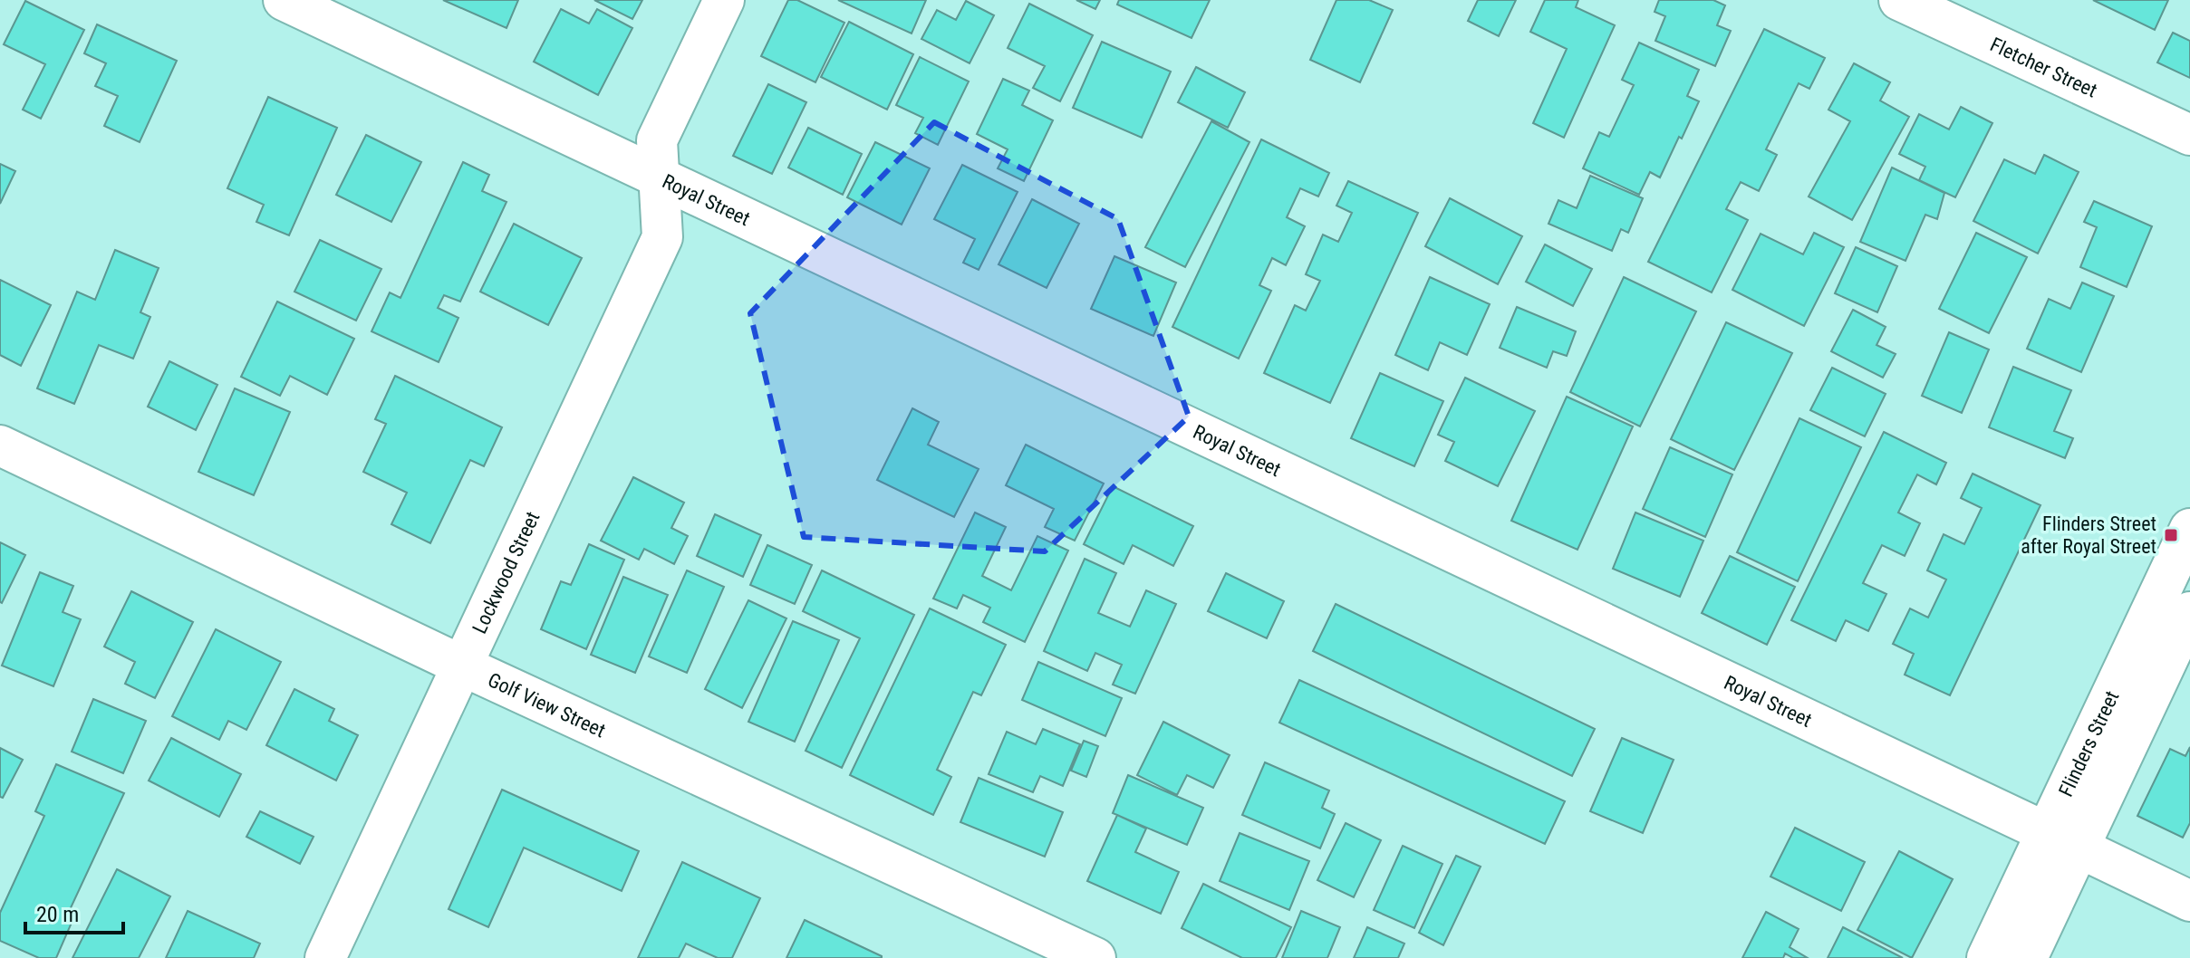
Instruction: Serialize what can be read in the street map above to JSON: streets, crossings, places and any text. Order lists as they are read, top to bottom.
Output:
{
  "streets": {
    "main road": [
      "Fletcher Street",
      "Royal Street",
      "Lockwood Street",
      "Golf View Street",
      "Flinders Street"
    ]
  },
  "crossings": [
    ["Royal Street", "Lockwood Street"],
    ["Royal Street", "Flinders Street"],
    ["Lockwood Street", "Golf View Street"]
  ],
  "places": {
    "transit": ["Flinders Street after Royal Street"]
  },
  "scale_bar": "20 m"
}
